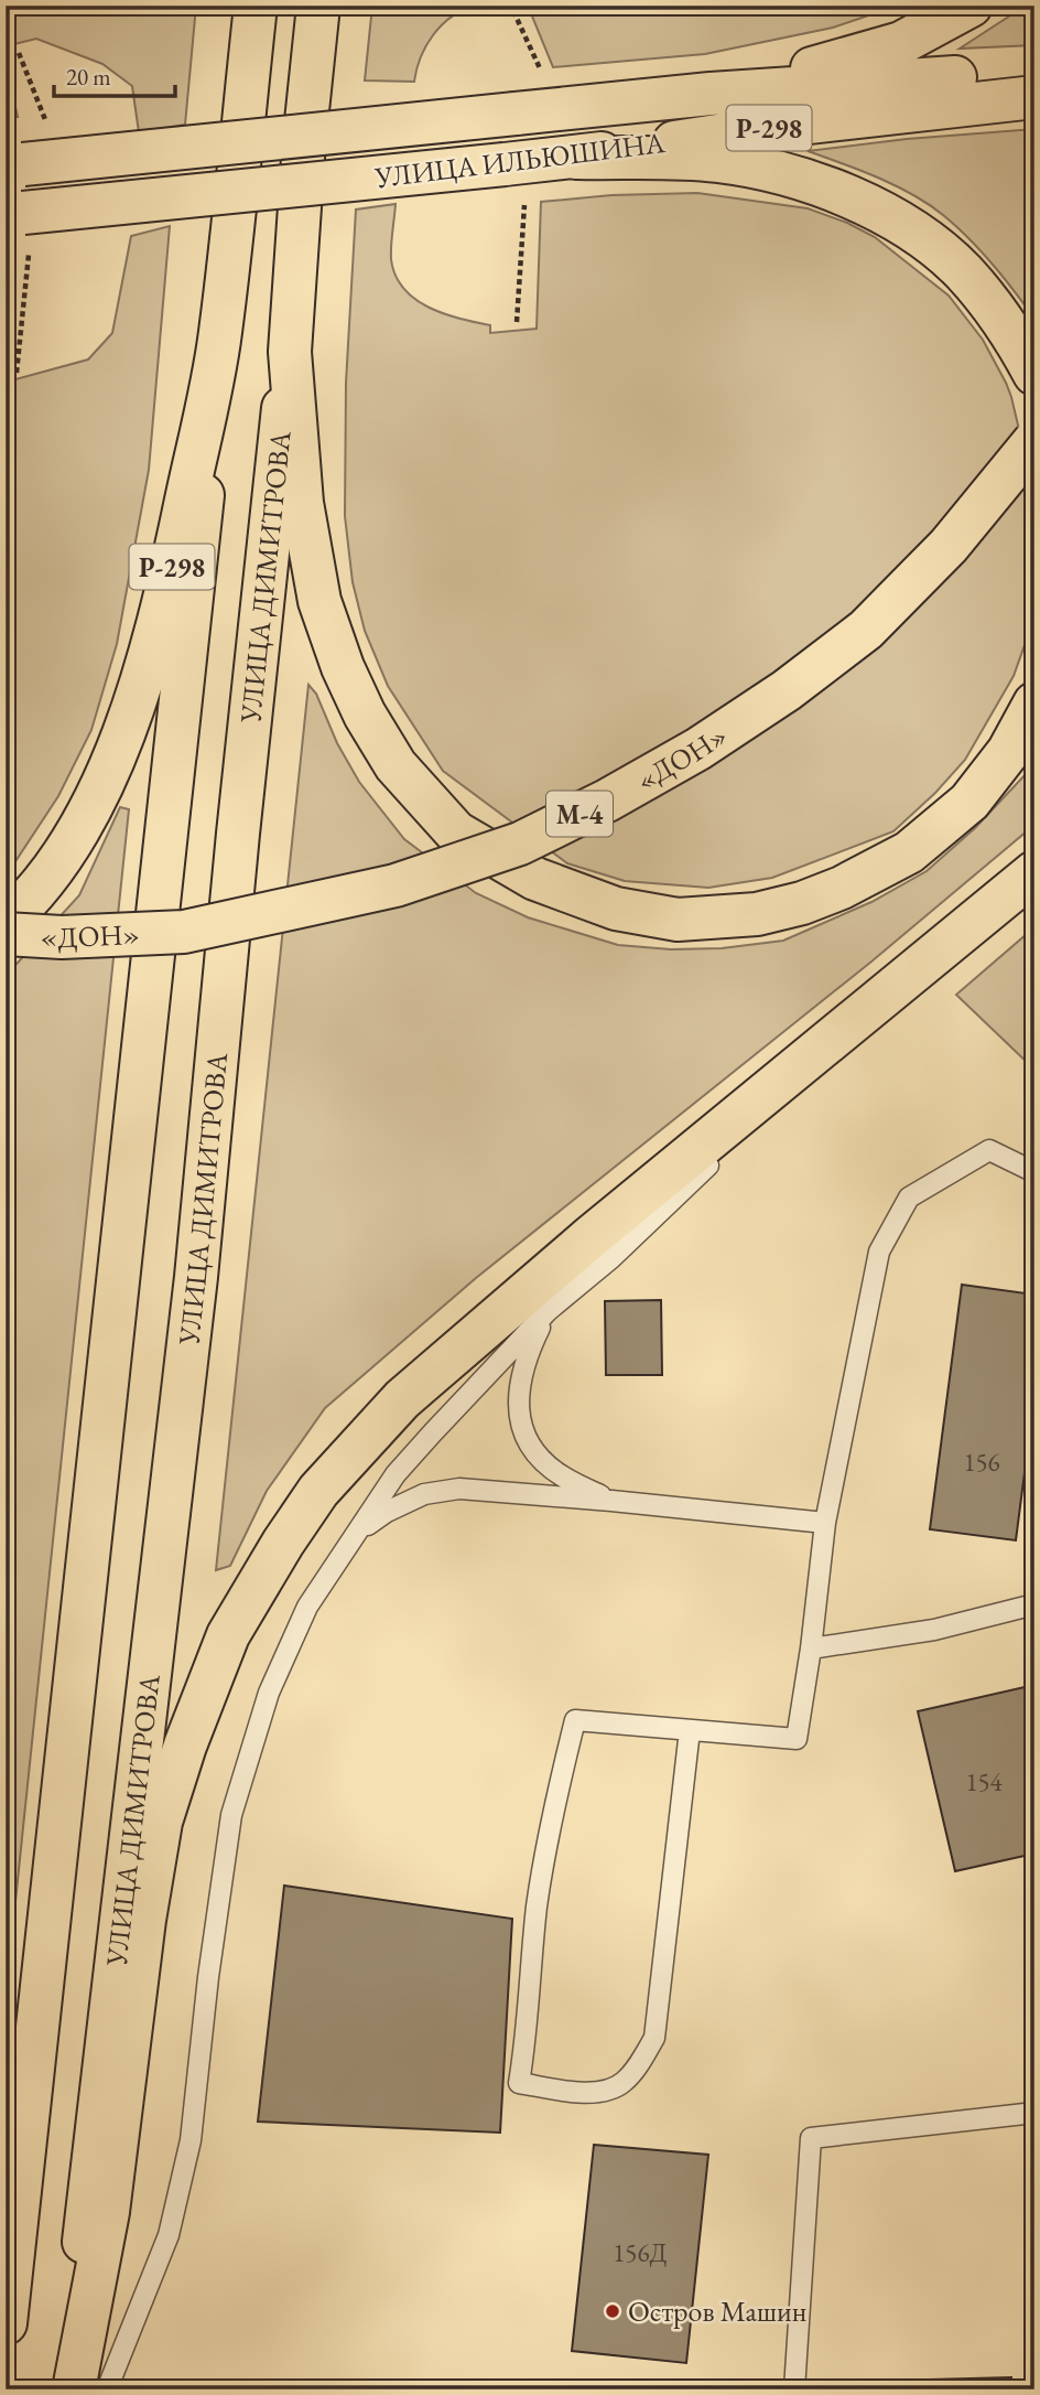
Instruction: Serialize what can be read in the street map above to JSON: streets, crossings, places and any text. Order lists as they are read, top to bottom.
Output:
{
  "streets": {
    "main road": [
      "Р-298",
      "УЛИЦА ИЛЬЮШИНА",
      "УЛИЦА ДИМИТРОВА",
      "«ДОН»",
      "М-4"
    ]
  },
  "places": ["Остров Машин"],
  "house_numbers": ["156", "154", "156Д"],
  "scale_bar": "20 m"
}
